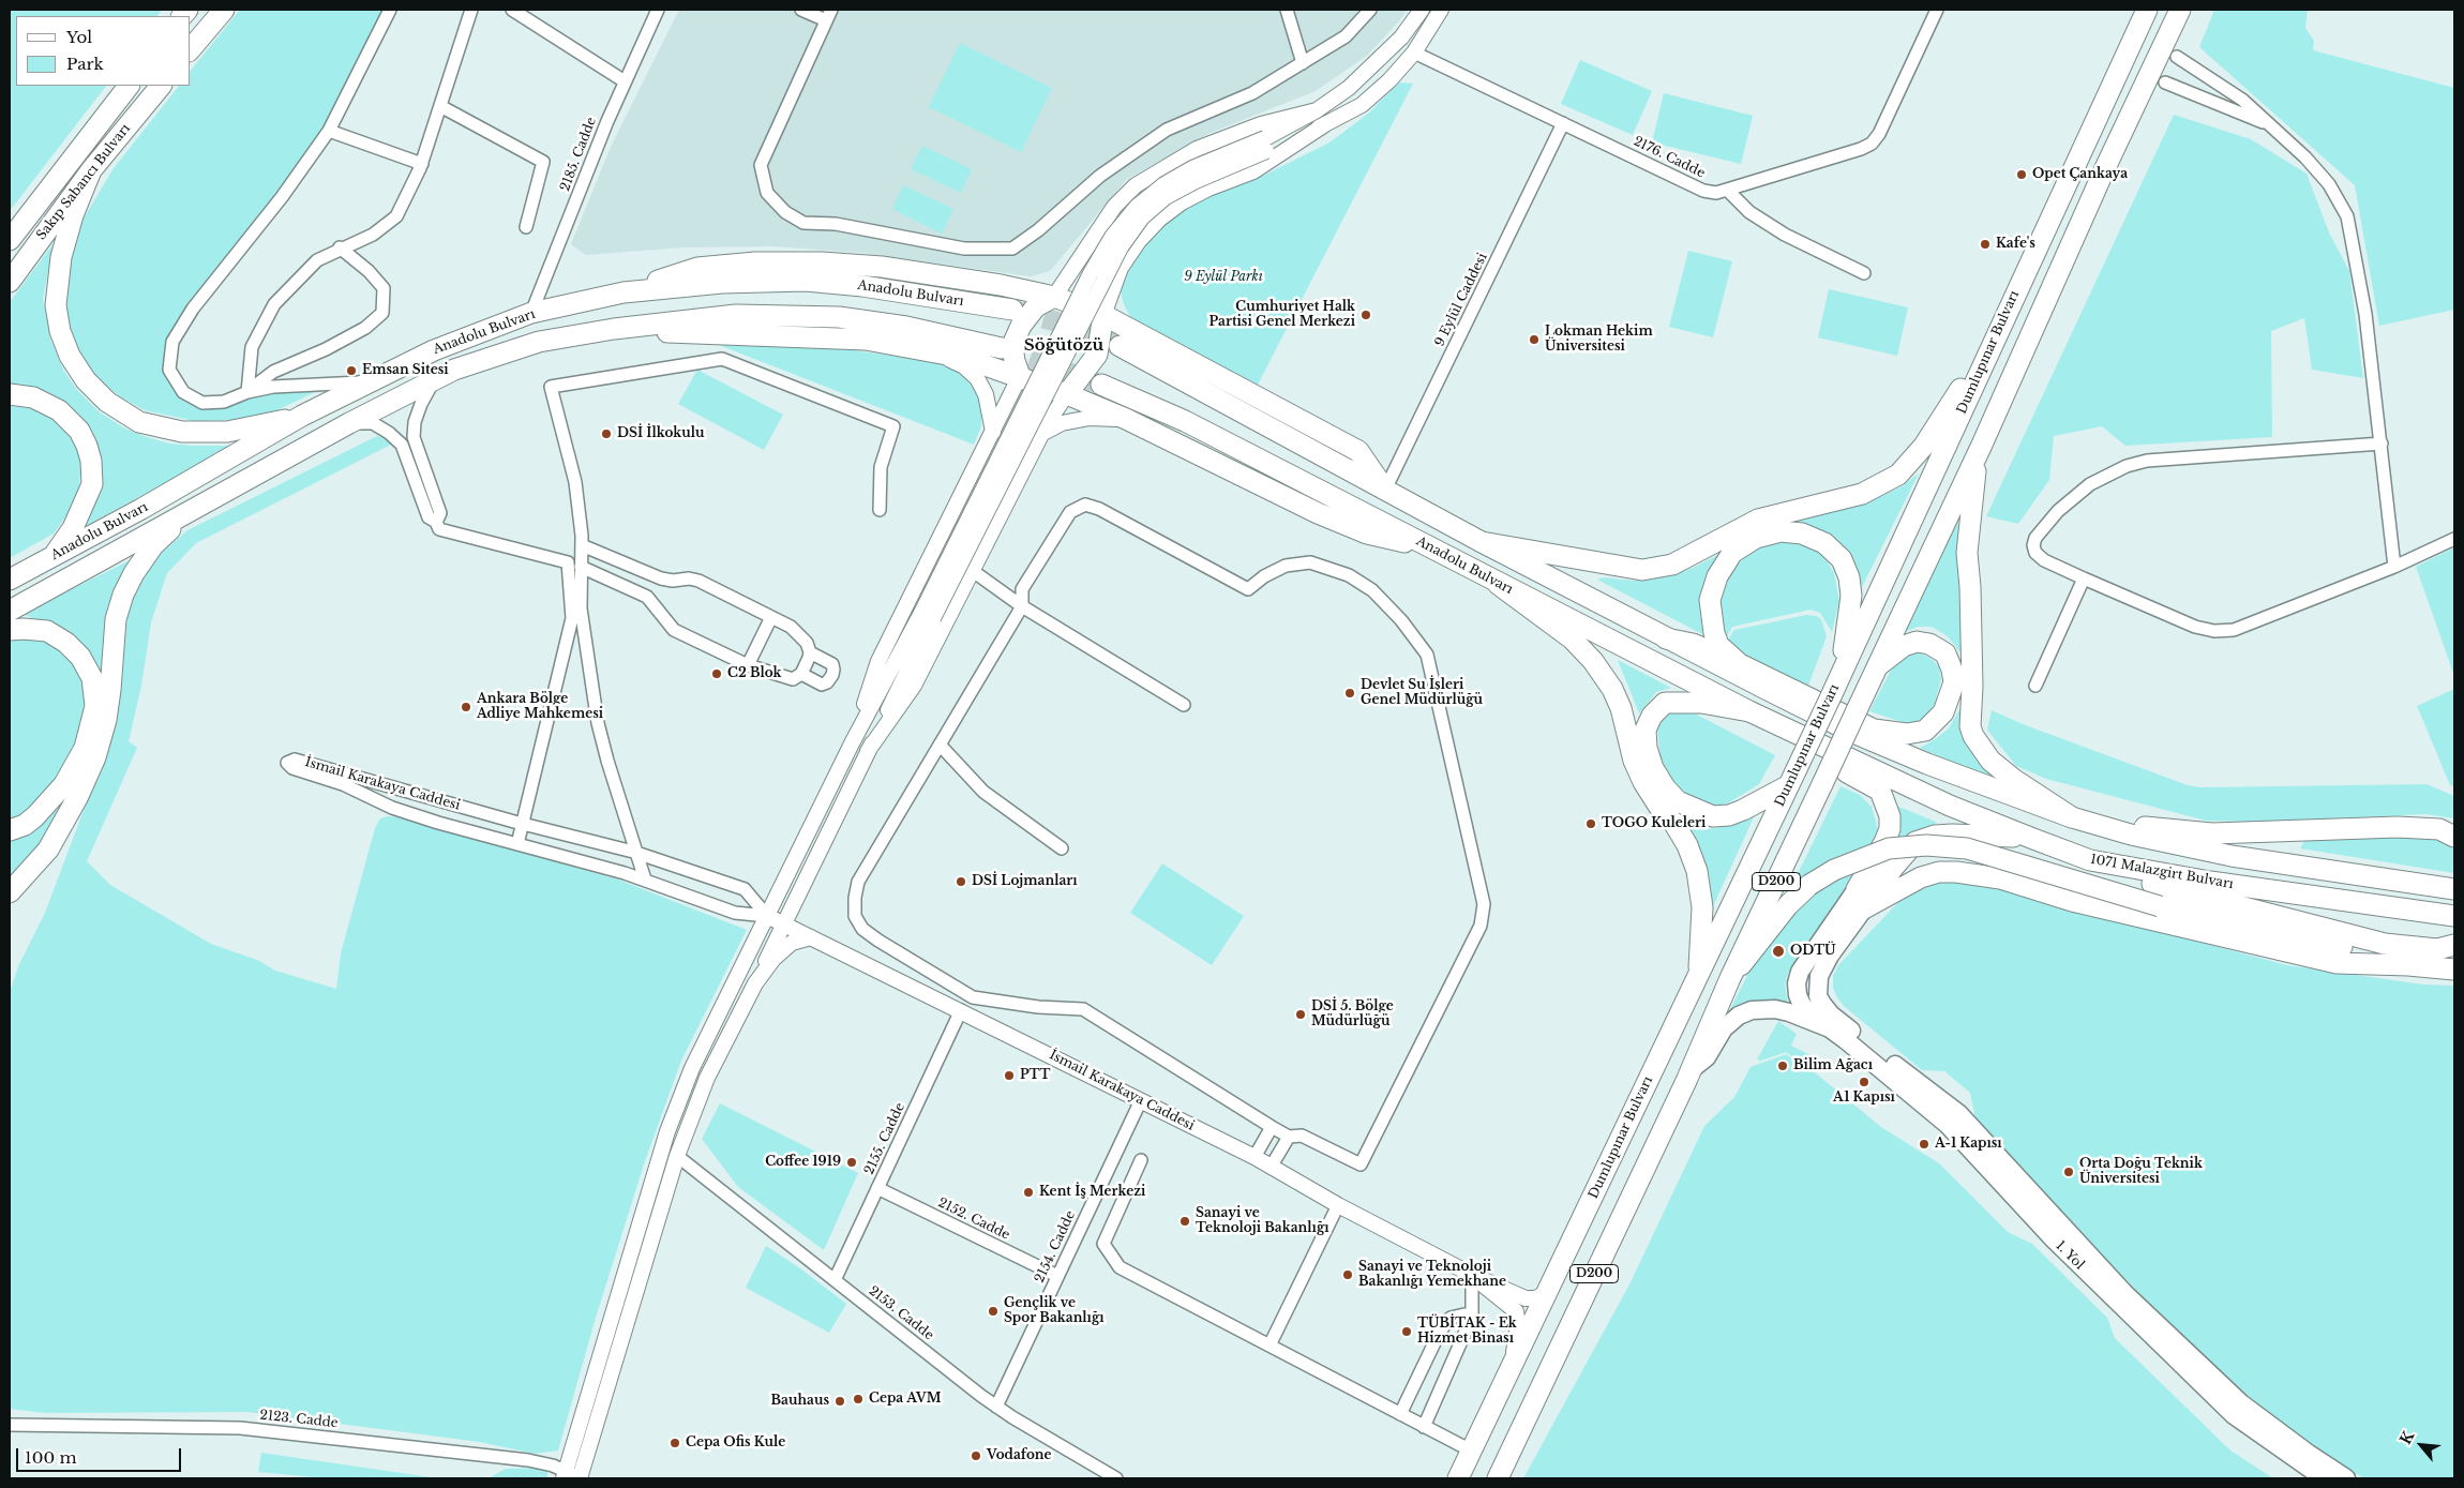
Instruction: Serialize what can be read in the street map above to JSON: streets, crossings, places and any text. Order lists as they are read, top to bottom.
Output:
{
  "streets": {
    "main road": [
      "Sakıp Sabancı Bulvarı",
      "Anadolu Bulvarı",
      "Dumlupınar Bulvarı",
      "1071 Malazgirt Bulvarı",
      "D200",
      "1. Yol"
    ],
    "street": [
      "2185. Cadde",
      "2176. Cadde",
      "9 Eylül Caddesi",
      "İsmail Karakaya Caddesi",
      "2155. Cadde",
      "2152. Cadde",
      "2154. Cadde",
      "2153. Cadde",
      "2123. Cadde"
    ]
  },
  "crossings": [
    ["2185. Cadde", "Anadolu Bulvarı"],
    ["2176. Cadde", "9 Eylül Caddesi"],
    ["Anadolu Bulvarı", "1071 Malazgirt Bulvarı"],
    ["Dumlupınar Bulvarı", "İsmail Karakaya Caddesi"],
    ["İsmail Karakaya Caddesi", "2155. Cadde"],
    ["İsmail Karakaya Caddesi", "2154. Cadde"],
    ["2155. Cadde", "2152. Cadde"],
    ["2155. Cadde", "2153. Cadde"],
    ["2152. Cadde", "2154. Cadde"],
    ["2154. Cadde", "2153. Cadde"]
  ],
  "districts": ["Söğütözü"],
  "parks": ["9 Eylül Parkı"],
  "places": [
    "Opet Çankaya",
    "Kafe's",
    "Cumhuriyet Halk Partisi Genel Merkezi",
    "Lokman Hekim Üniversitesi",
    "Emsan Sitesi",
    "DSİ İlkokulu",
    "C2 Blok",
    "Devlet Su İşleri Genel Müdürlüğü",
    "Ankara Bölge Adliye Mahkemesi",
    "TOGO Kuleleri",
    "DSİ Lojmanları",
    "ODTÜ",
    "DSİ 5. Bölge Müdürlüğü",
    "Bilim Ağacı",
    "PTT",
    "A1 Kapısı",
    "A-1 Kapısı",
    "Coffee 1919",
    "Orta Doğu Teknik Üniversitesi",
    "Kent İş Merkezi",
    "Sanayi ve Teknoloji Bakanlığı",
    "Sanayi ve Teknoloji Bakanlığı Yemekhane",
    "Gençlik ve Spor Bakanlığı",
    "TÜBİTAK - Ek Hizmet Binası",
    "Cepa AVM",
    "Bauhaus",
    "Cepa Ofis Kule",
    "Vodafone"
  ],
  "legend": ["Yol", "Park"],
  "scale_bar": "100 m",
  "north": "top left"
}
